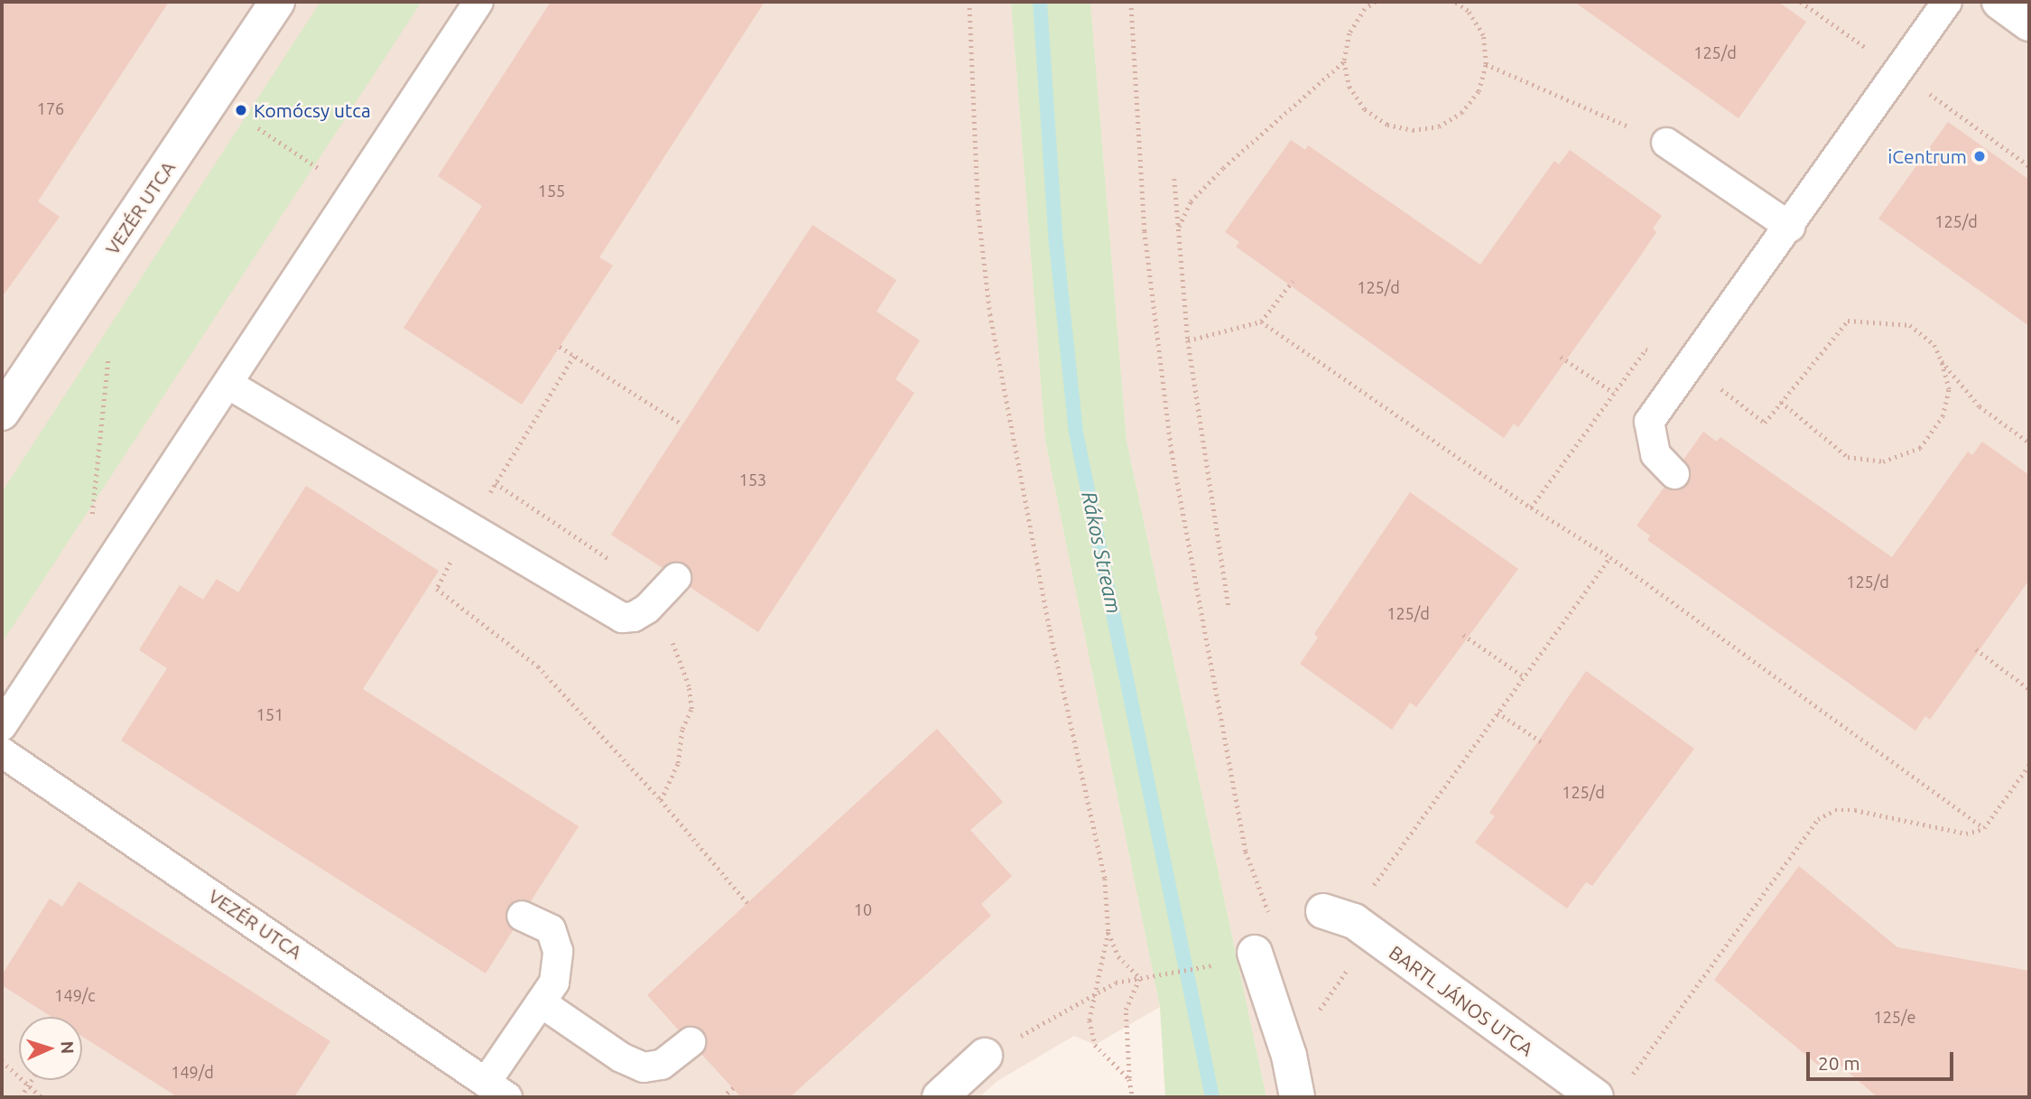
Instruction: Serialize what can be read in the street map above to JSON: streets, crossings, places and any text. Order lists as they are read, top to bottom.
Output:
{
  "streets": {
    "street": ["VEZÉR UTCA", "BARTL JÁNOS UTCA"]
  },
  "water": ["Rákos Stream"],
  "places": ["Komócsy utca", "iCentrum"],
  "house_numbers": [
    "125/d",
    "176",
    "155",
    "125/d",
    "125/d",
    "153",
    "125/d",
    "125/d",
    "151",
    "125/d",
    "10",
    "149/c",
    "125/e",
    "149/d"
  ],
  "scale_bar": "20 m",
  "north": "right"
}
